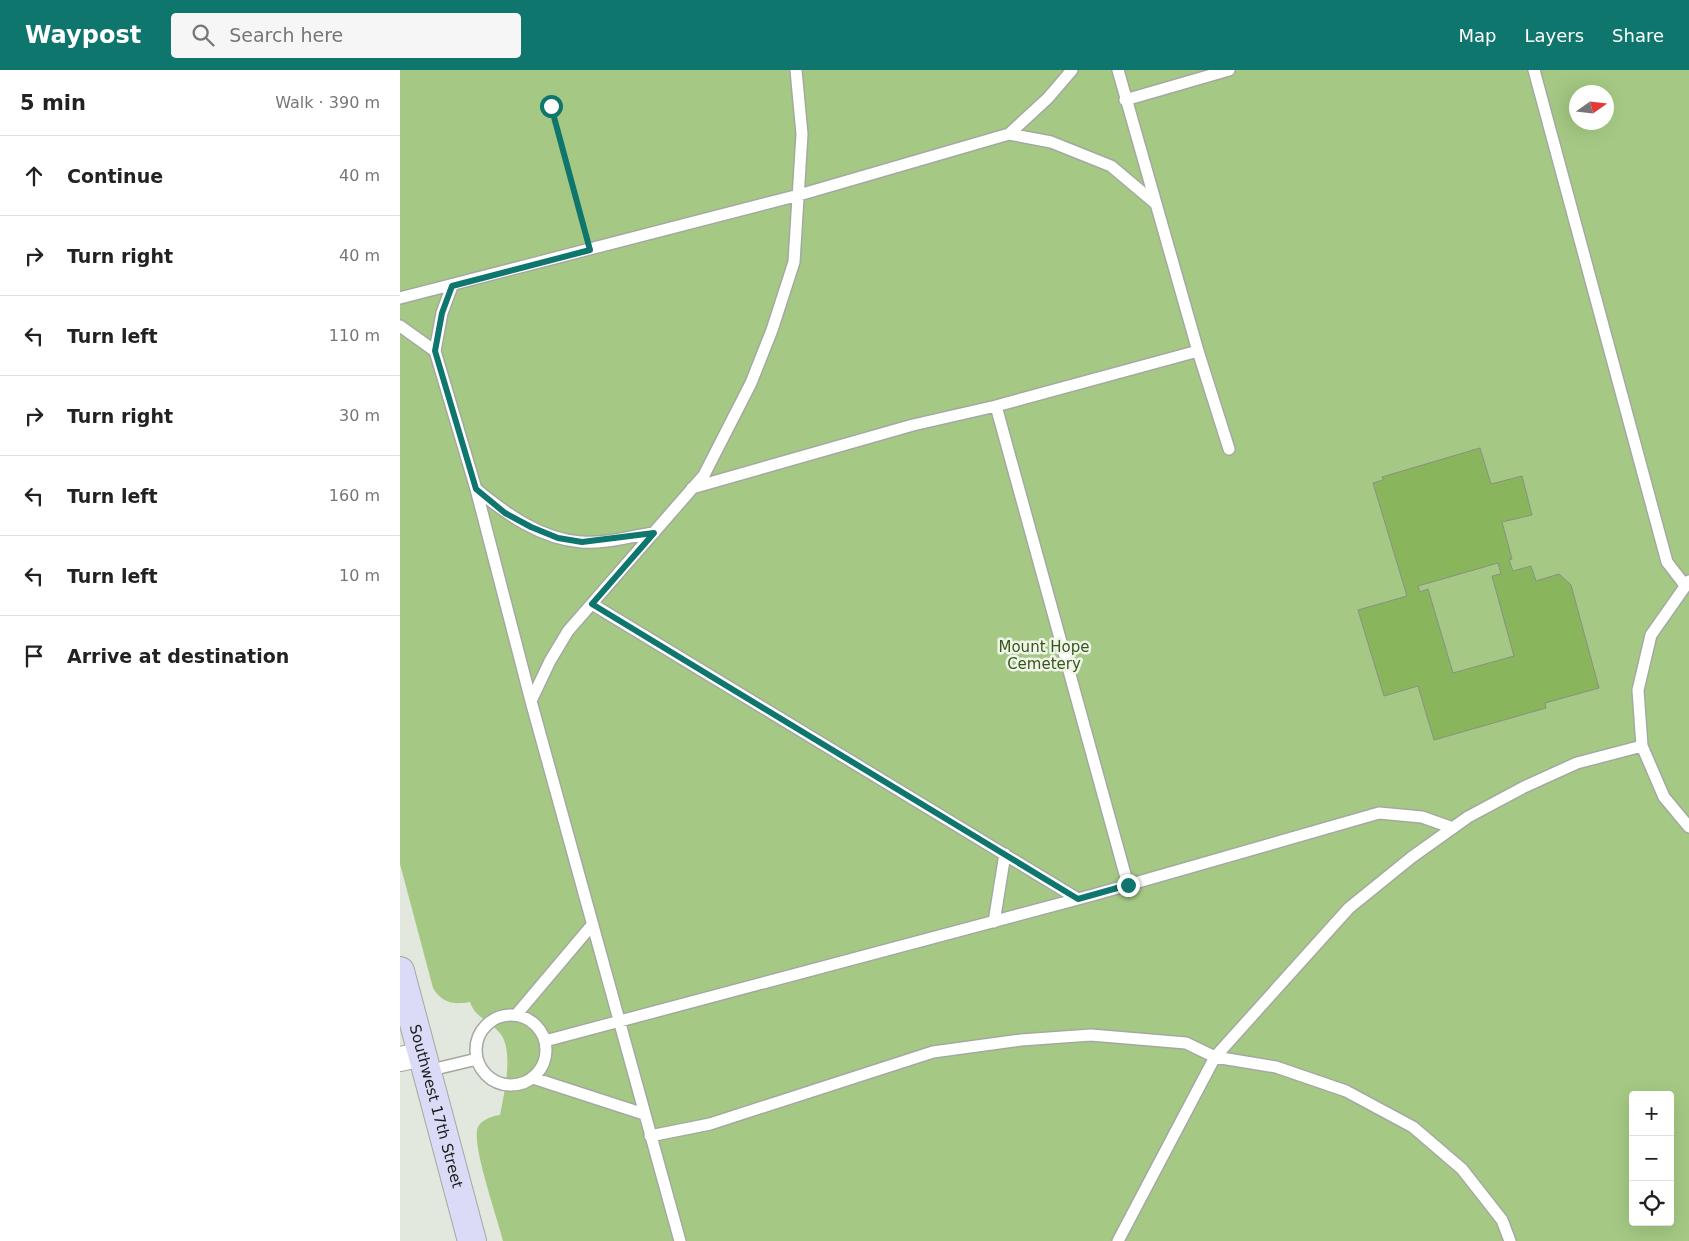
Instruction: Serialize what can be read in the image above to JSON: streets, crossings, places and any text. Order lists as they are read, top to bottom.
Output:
{
  "streets": {
    "main road": ["Southwest 17th Street"]
  },
  "parks": ["Mount Hope Cemetery"],
  "north": "right",
  "page": {
    "header": "Waypost",
    "search": "Search here",
    "nav": ["Map", "Layers", "Share"],
    "heading": ["5 min", "Walk · 390 m"],
    "list": [
      ["Continue", "40 m"],
      ["Turn right", "40 m"],
      ["Turn left", "110 m"],
      ["Turn right", "30 m"],
      ["Turn left", "160 m"],
      ["Turn left", "10 m"],
      "Arrive at destination"
    ],
    "map_buttons": ["+", "−"]
  }
}
